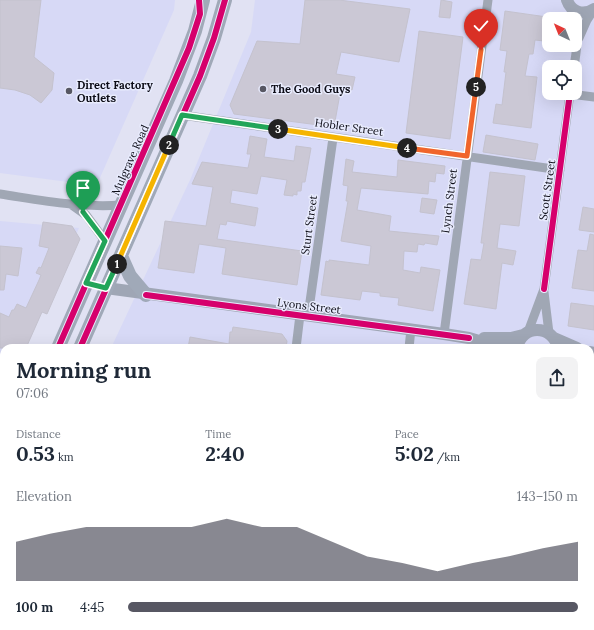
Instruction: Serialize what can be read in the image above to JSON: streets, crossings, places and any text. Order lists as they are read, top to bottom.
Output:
{
  "streets": {
    "main road": ["Mulgrave Road"],
    "street": [
      "Hobler Street",
      "Scott Street",
      "Lynch Street",
      "Sturt Street",
      "Lyons Street"
    ]
  },
  "crossings": [
    ["Hobler Street", "Scott Street"],
    ["Hobler Street", "Lynch Street"],
    ["Hobler Street", "Sturt Street"],
    ["Scott Street", "Lyons Street"],
    ["Lynch Street", "Lyons Street"],
    ["Sturt Street", "Lyons Street"]
  ],
  "places": ["The Good Guys", "Direct Factory Outlets"],
  "north": "top left",
  "page": {
    "pins": [
      "5",
      "3",
      "2",
      "4",
      "1"
    ],
    "heading": ["Morning run", "07:06"],
    "stats": [
      ["Distance", "0.53 km"],
      ["Time", "2:40"],
      ["Pace", "5:02 /km"]
    ],
    "chart": ["Elevation", "143–150 m"],
    "list": [
      {
        "name": "100 m",
        "note": "4:45"
      }
    ]
  }
}
